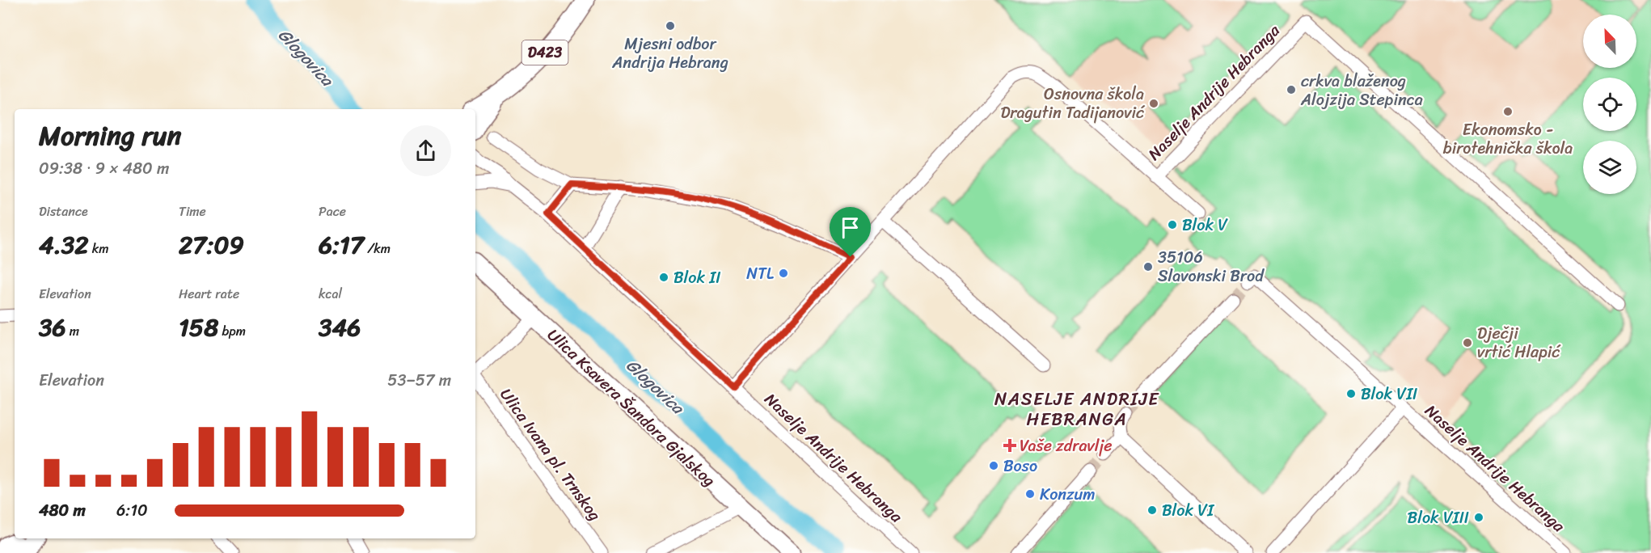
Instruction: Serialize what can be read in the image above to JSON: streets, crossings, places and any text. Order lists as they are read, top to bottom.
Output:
{
  "streets": {
    "main road": ["D423", "Ulica Ksavera Šandora Gjalskog"],
    "street": ["Naselje Andrije Hebranga", "Ulica Ivana pl. Trnskog"]
  },
  "districts": ["NASELJE ANDRIJE HEBRANGA"],
  "water": ["Glogovica"],
  "places": {
    "other": [
      "Mjesni odbor Andrija Hebrang",
      "crkva blaženog Alojzija Stepinca",
      "Osnovna škola Dragutin Tadijanović",
      "Ekonomsko - birotehnička škola",
      "Blok V",
      "35106 Slavonski Brod",
      "NTL",
      "Blok II",
      "Dječji vrtić Hlapić",
      "Blok VII",
      "Boso",
      "Konzum",
      "Blok VI",
      "Blok VIII"
    ],
    "health": ["Vaše zdravlje"]
  },
  "north": "top left",
  "page": {
    "heading": ["Morning run", "09:38 · 9 × 480 m"],
    "stats": [
      ["Distance", "4.32 km"],
      ["Time", "27:09"],
      ["Pace", "6:17 /km"],
      ["Elevation", "36 m"],
      ["Heart rate", "158 bpm"],
      ["kcal", "346"]
    ],
    "chart": ["Elevation", "53–57 m"],
    "list": [
      {
        "name": "480 m",
        "note": "6:10"
      }
    ]
  }
}
